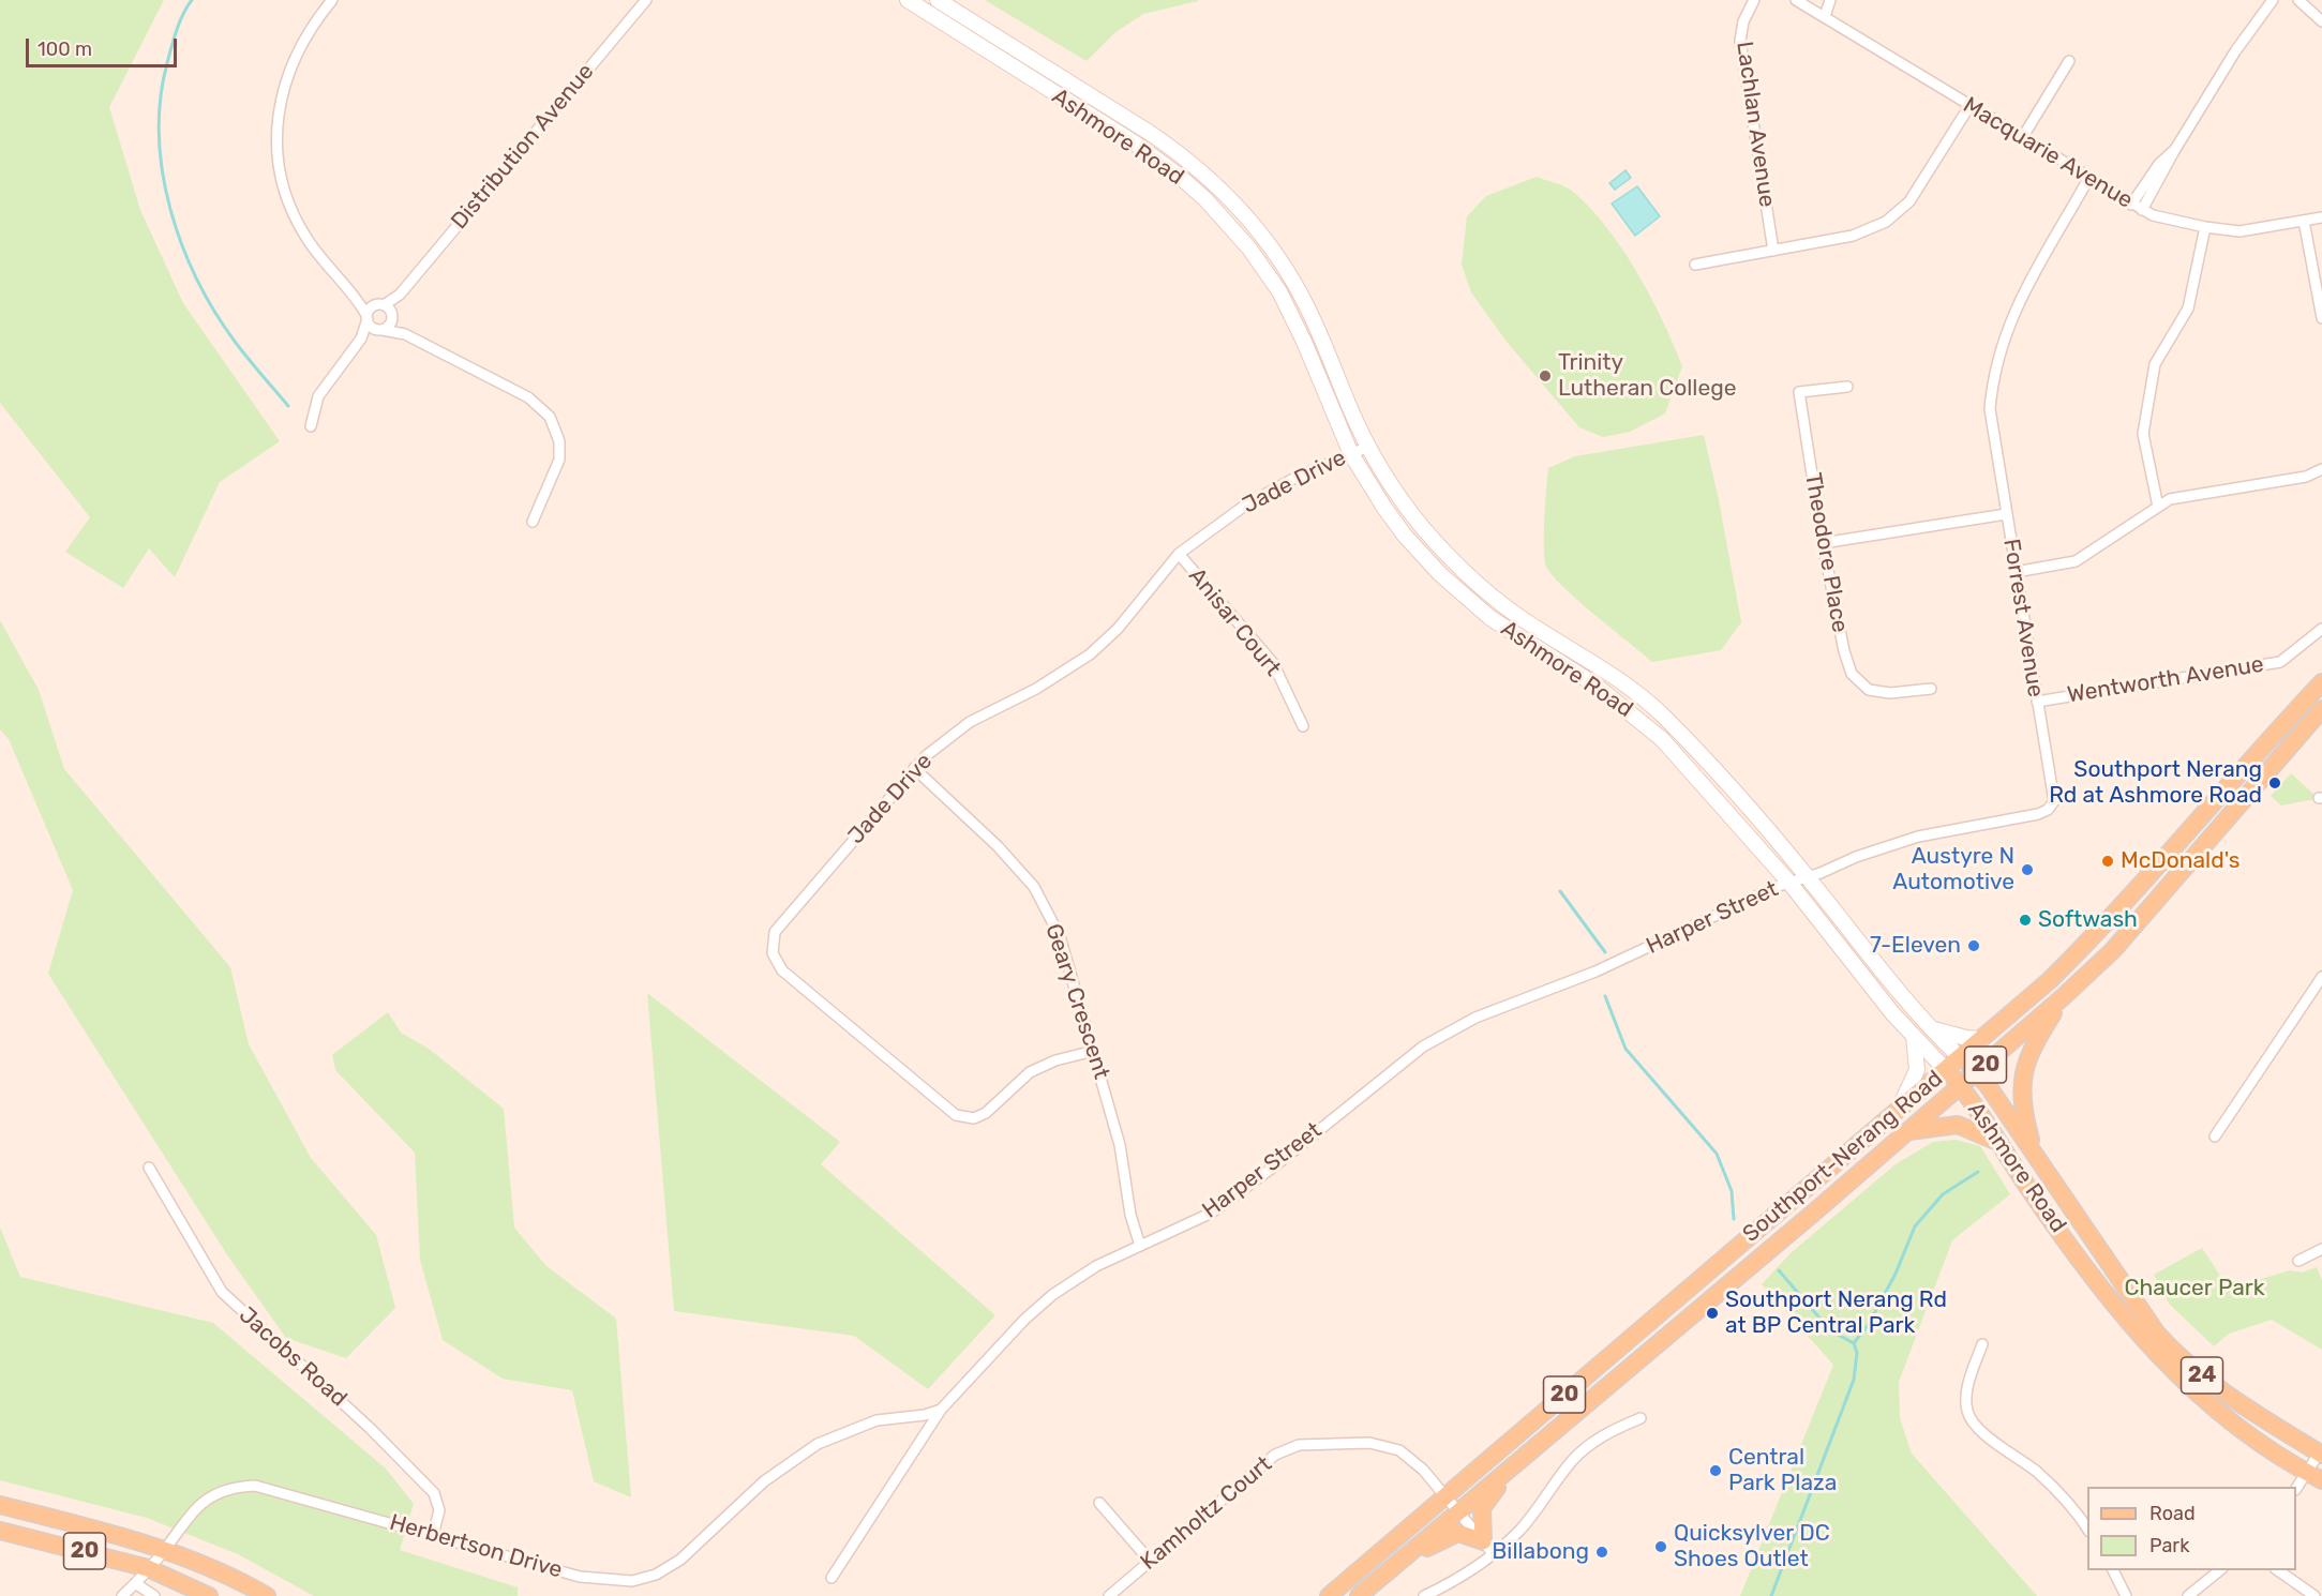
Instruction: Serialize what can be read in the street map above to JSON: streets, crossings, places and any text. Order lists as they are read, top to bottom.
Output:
{
  "streets": {
    "main road": [
      "Ashmore Road",
      "20",
      "Southport-Nerang Road",
      "24"
    ],
    "street": [
      "Lachlan Avenue",
      "Distribution Avenue",
      "Macquarie Avenue",
      "Jade Drive",
      "Theodore Place",
      "Forrest Avenue",
      "Anisar Court",
      "Wentworth Avenue",
      "Harper Street",
      "Geary Crescent",
      "Jacobs Road",
      "Kamholtz Court",
      "Herbertson Drive"
    ]
  },
  "crossings": [
    ["Ashmore Road", "Jade Drive"],
    ["Ashmore Road", "Forrest Avenue"],
    ["Ashmore Road", "Harper Street"],
    ["Ashmore Road", "Southport-Nerang Road"],
    ["Macquarie Avenue", "Forrest Avenue"],
    ["Jade Drive", "Anisar Court"],
    ["Jade Drive", "Geary Crescent"],
    ["Forrest Avenue", "Wentworth Avenue"],
    ["Forrest Avenue", "Harper Street"],
    ["Harper Street", "Geary Crescent"],
    ["Harper Street", "Herbertson Drive"],
    ["20", "Herbertson Drive"],
    ["Southport-Nerang Road", "Kamholtz Court"],
    ["Jacobs Road", "Herbertson Drive"]
  ],
  "parks": ["Chaucer Park"],
  "places": [
    "Trinity Lutheran College",
    "Southport Nerang Rd at Ashmore Road",
    "McDonald's",
    "Austyre N Automotive",
    "Softwash",
    "7-Eleven",
    "Southport Nerang Rd at BP Central Park",
    "Central Park Plaza",
    "Quicksylver DC Shoes Outlet",
    "Billabong"
  ],
  "legend": ["Road", "Park"],
  "scale_bar": "100 m"
}
